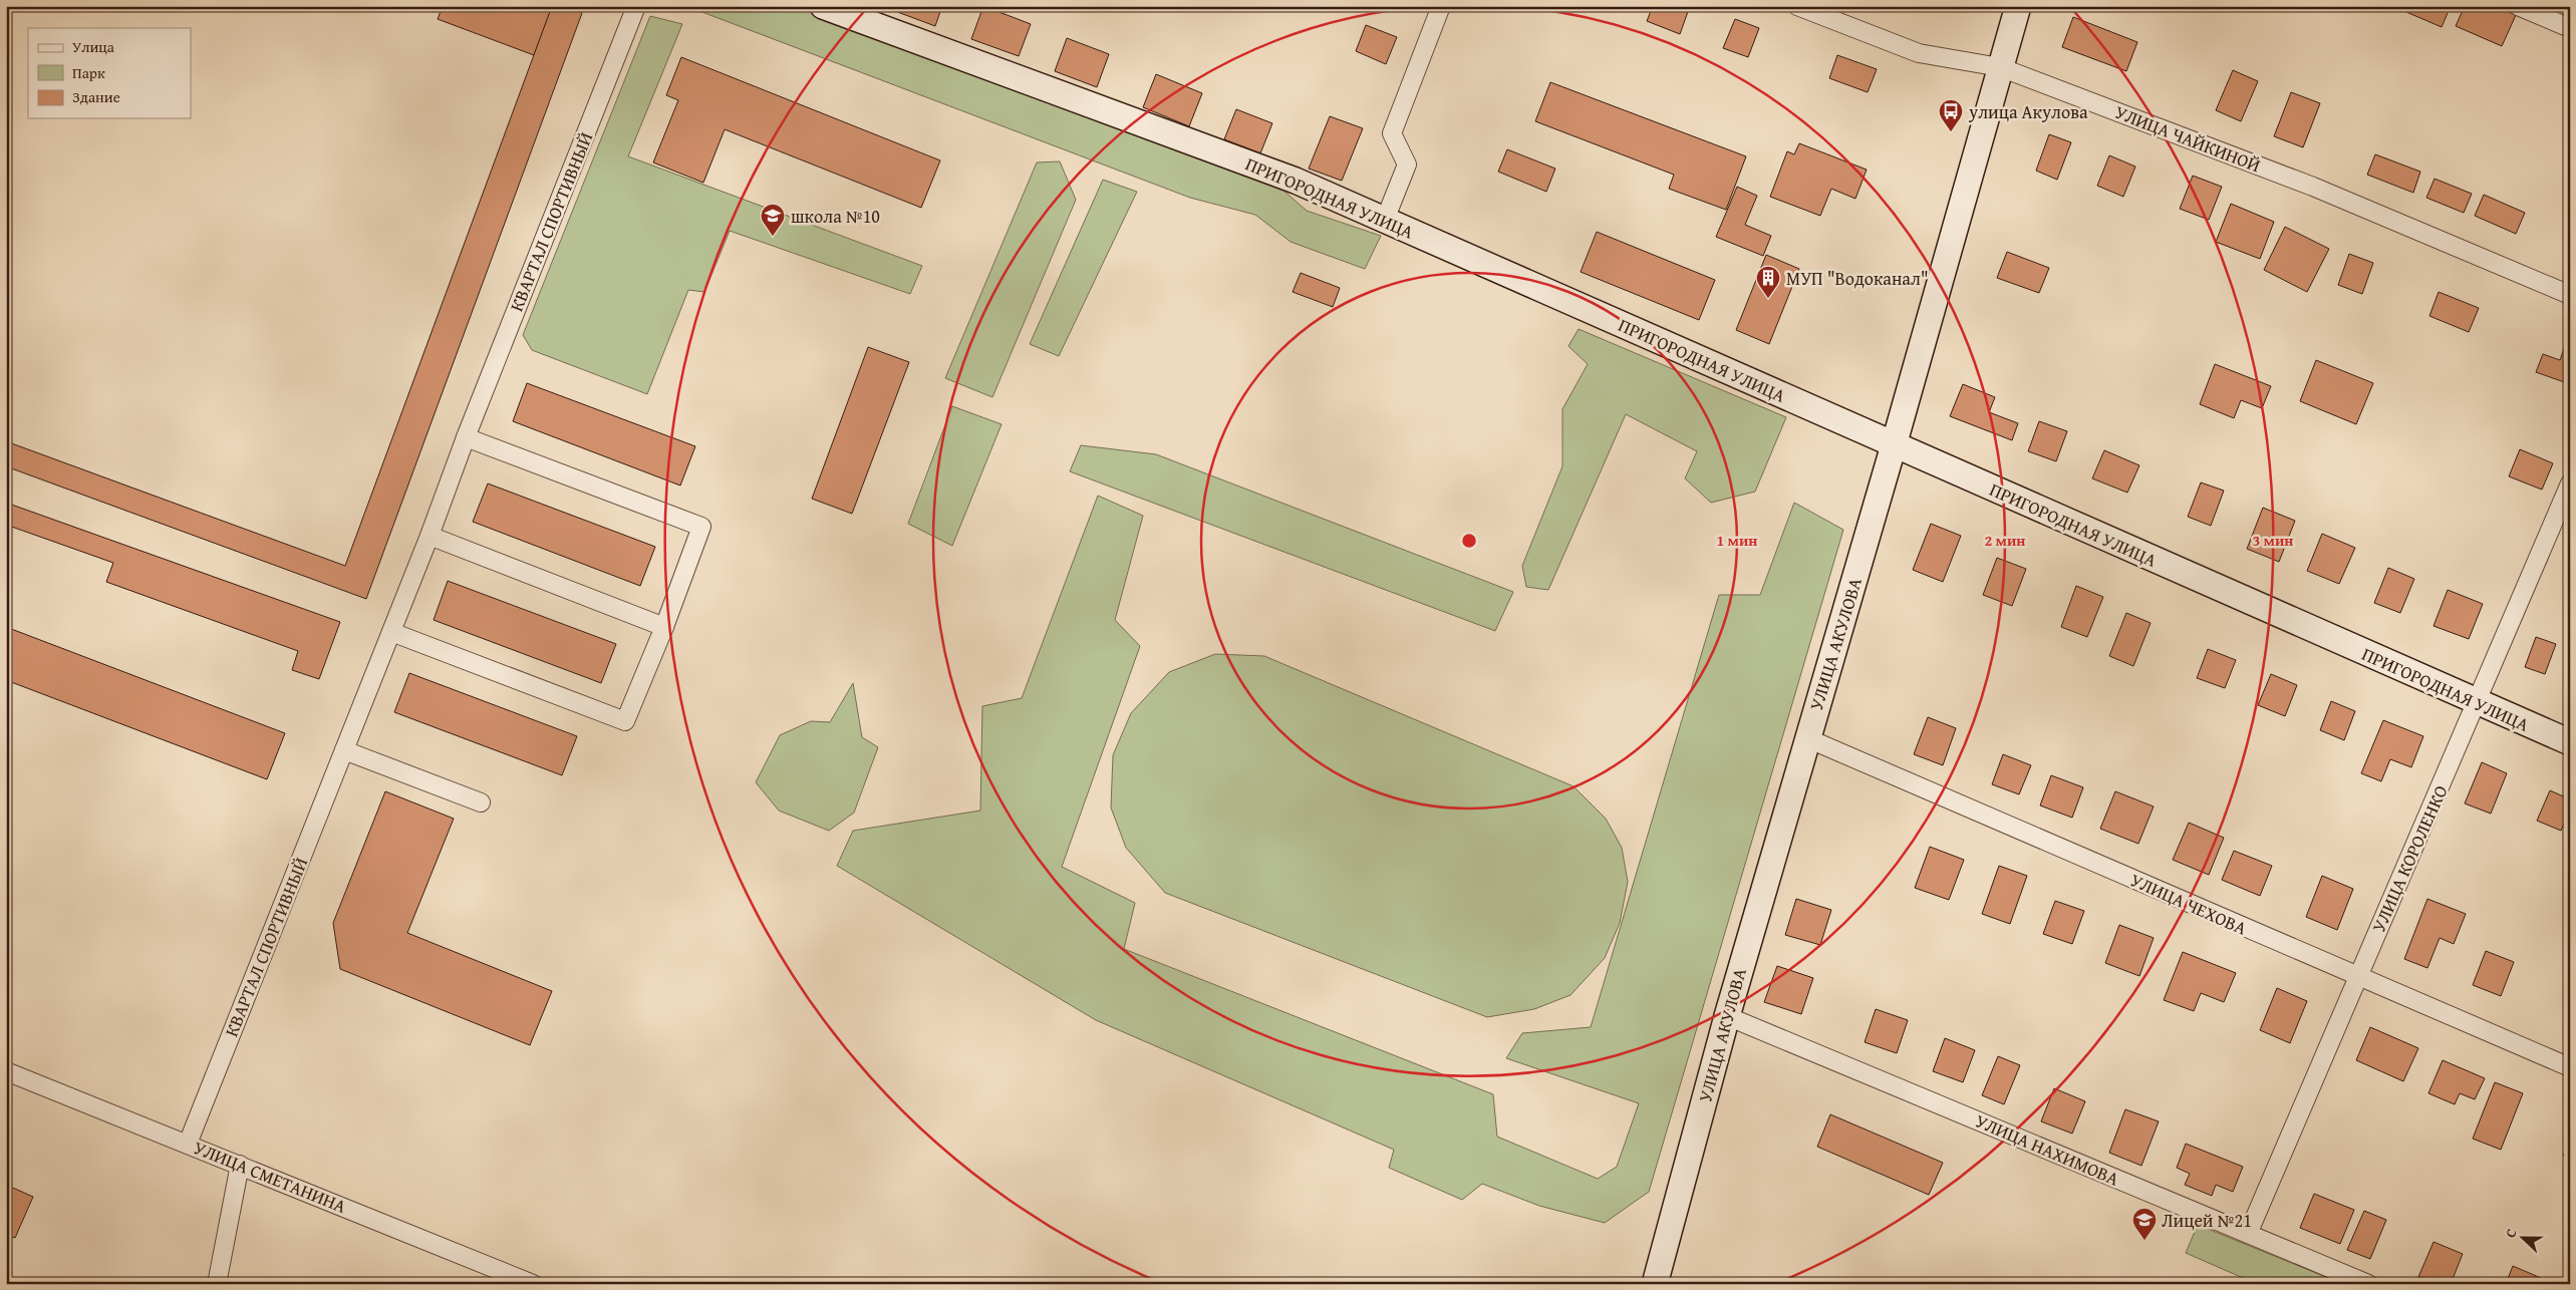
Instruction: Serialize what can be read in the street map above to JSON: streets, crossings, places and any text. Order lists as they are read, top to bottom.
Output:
{
  "streets": {
    "main road": ["ПРИГОРОДНАЯ УЛИЦА", "УЛИЦА АКУЛОВА"],
    "street": [
      "УЛИЦА ЧАЙКИНОЙ",
      "КВАРТАЛ СПОРТИВНЫЙ",
      "УЛИЦА КОРОЛЕНКО",
      "УЛИЦА ЧЕХОВА",
      "УЛИЦА НАХИМОВА",
      "УЛИЦА СМЕТАНИНА"
    ]
  },
  "crossings": [
    ["УЛИЦА ЧАЙКИНОЙ", "УЛИЦА АКУЛОВА"],
    ["ПРИГОРОДНАЯ УЛИЦА", "УЛИЦА АКУЛОВА"],
    ["ПРИГОРОДНАЯ УЛИЦА", "УЛИЦА КОРОЛЕНКО"],
    ["КВАРТАЛ СПОРТИВНЫЙ", "УЛИЦА СМЕТАНИНА"],
    ["УЛИЦА АКУЛОВА", "УЛИЦА ЧЕХОВА"],
    ["УЛИЦА АКУЛОВА", "УЛИЦА НАХИМОВА"],
    ["УЛИЦА КОРОЛЕНКО", "УЛИЦА ЧЕХОВА"],
    ["УЛИЦА КОРОЛЕНКО", "УЛИЦА НАХИМОВА"]
  ],
  "places": {
    "bus stop": ["улица Акулова"],
    "school or university": ["школа №10", "Лицей №21"],
    "building": ["МУП \"Водоканал\""]
  },
  "legend": ["Улица", "Парк", "Здание"],
  "north": "left",
  "rings": ["1 мин", "2 мин", "3 мин"]
}
